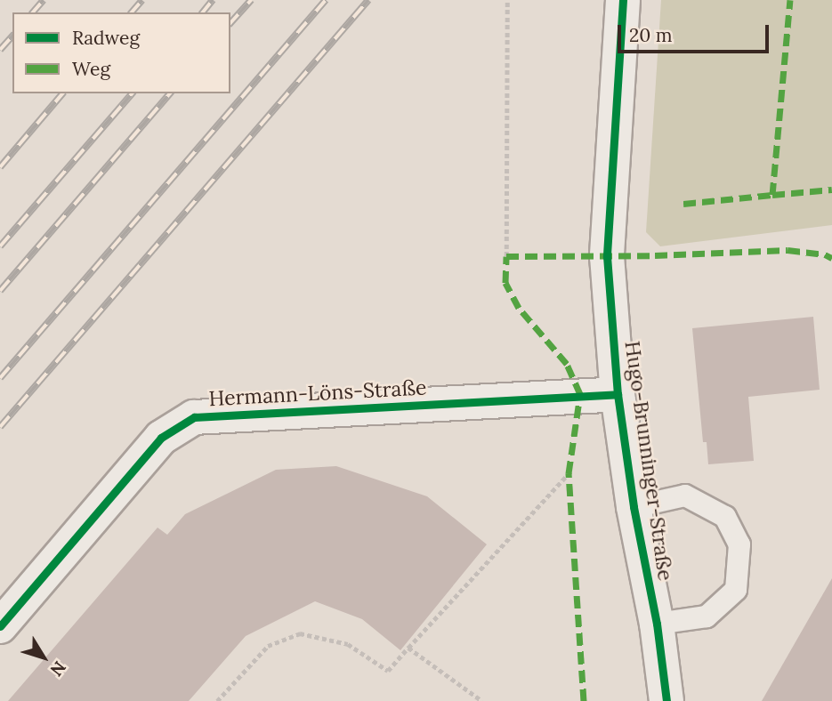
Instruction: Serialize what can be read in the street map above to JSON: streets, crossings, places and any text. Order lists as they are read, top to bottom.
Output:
{
  "streets": {
    "street": ["Hermann-Löns-Straße", "Hugo-Brunninger-Straße"]
  },
  "crossings": [
    ["Hermann-Löns-Straße", "Hugo-Brunninger-Straße"]
  ],
  "legend": ["Radweg", "Weg"],
  "scale_bar": "20 m",
  "north": "bottom right"
}
